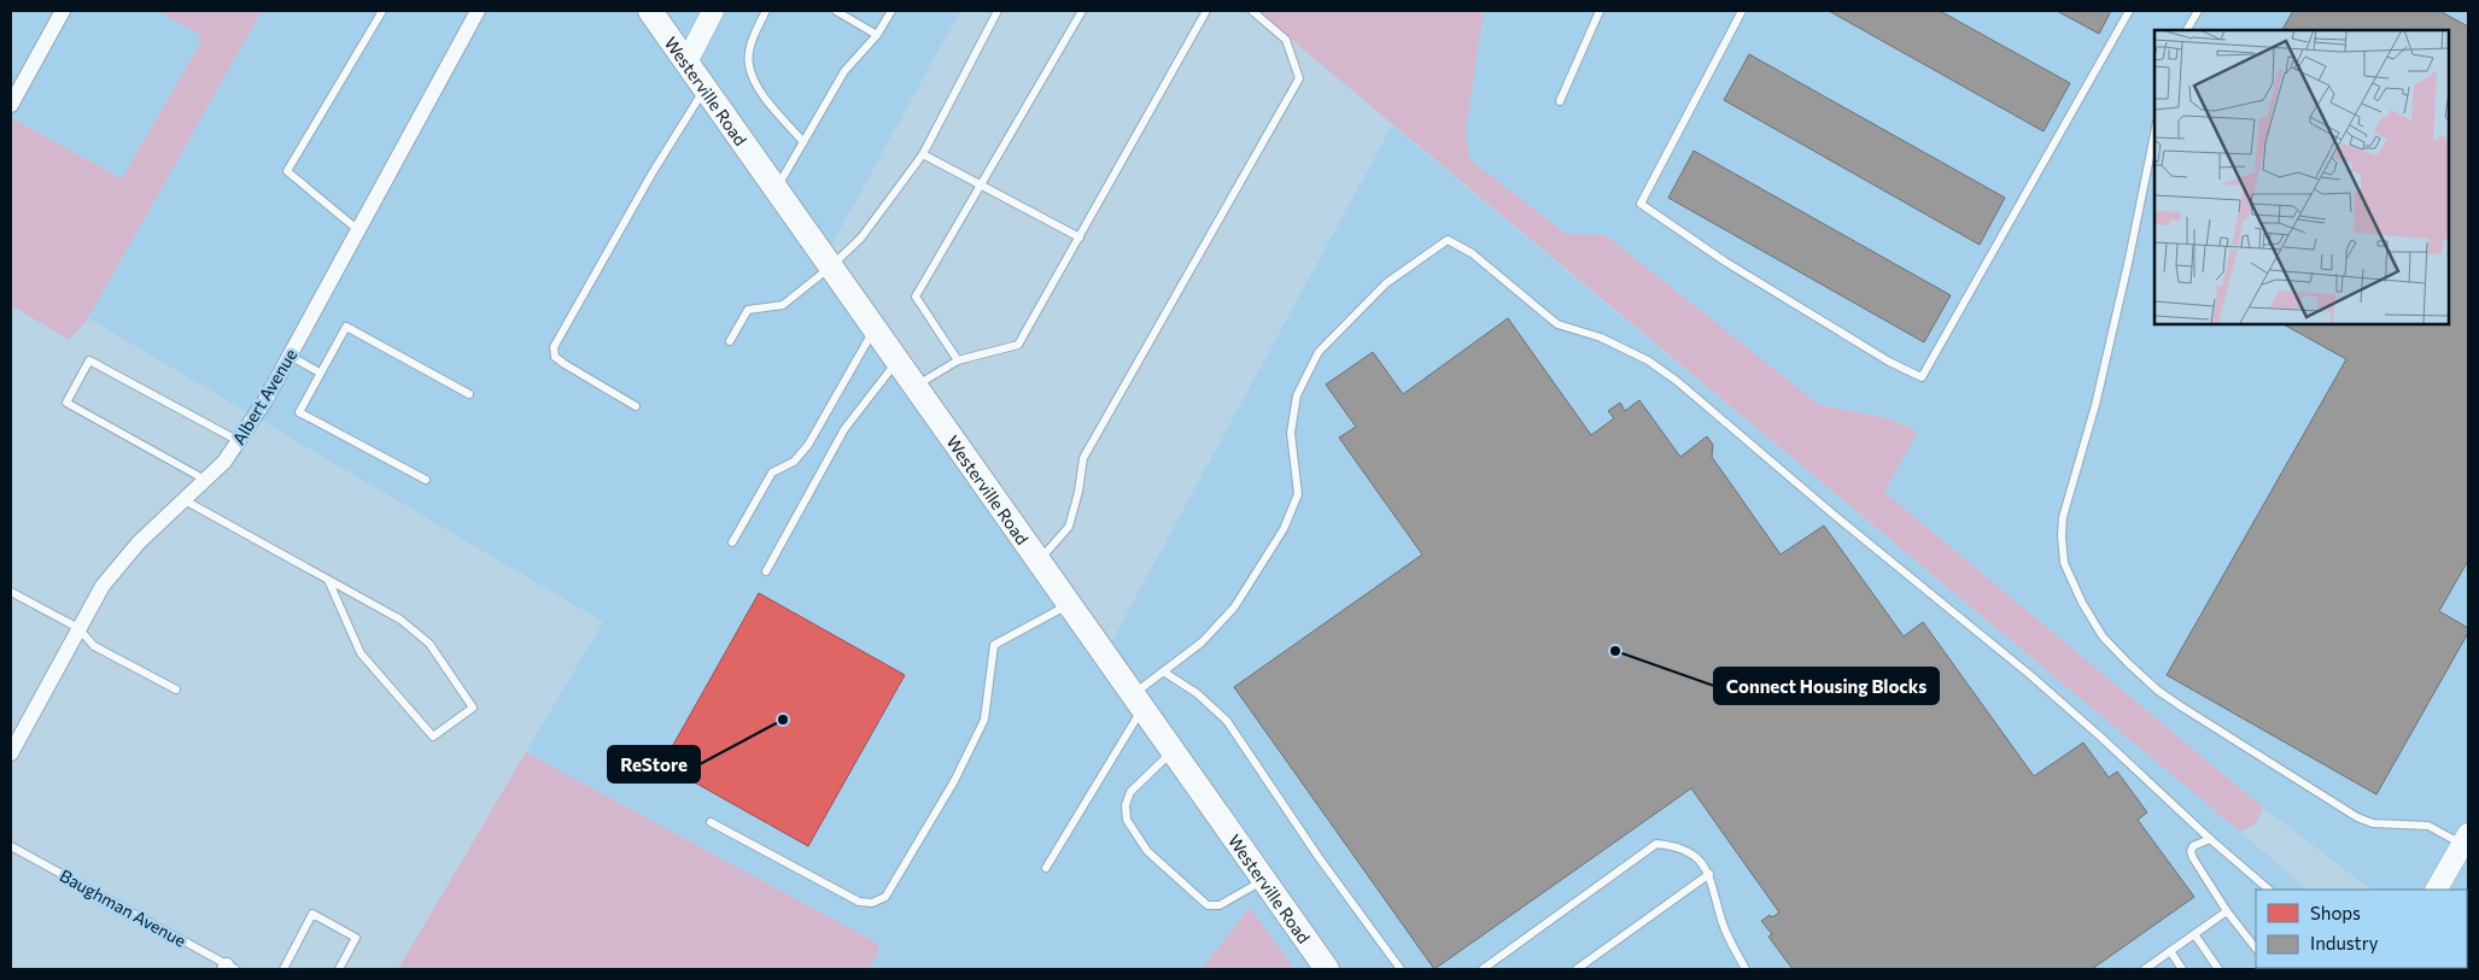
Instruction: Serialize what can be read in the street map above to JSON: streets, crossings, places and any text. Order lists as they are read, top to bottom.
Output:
{
  "streets": {
    "main road": ["Westerville Road"],
    "street": ["Albert Avenue"],
    "lane": ["Baughman Avenue"]
  },
  "places": ["Connect Housing Blocks", "ReStore"],
  "legend": ["Shops", "Industry"]
}
